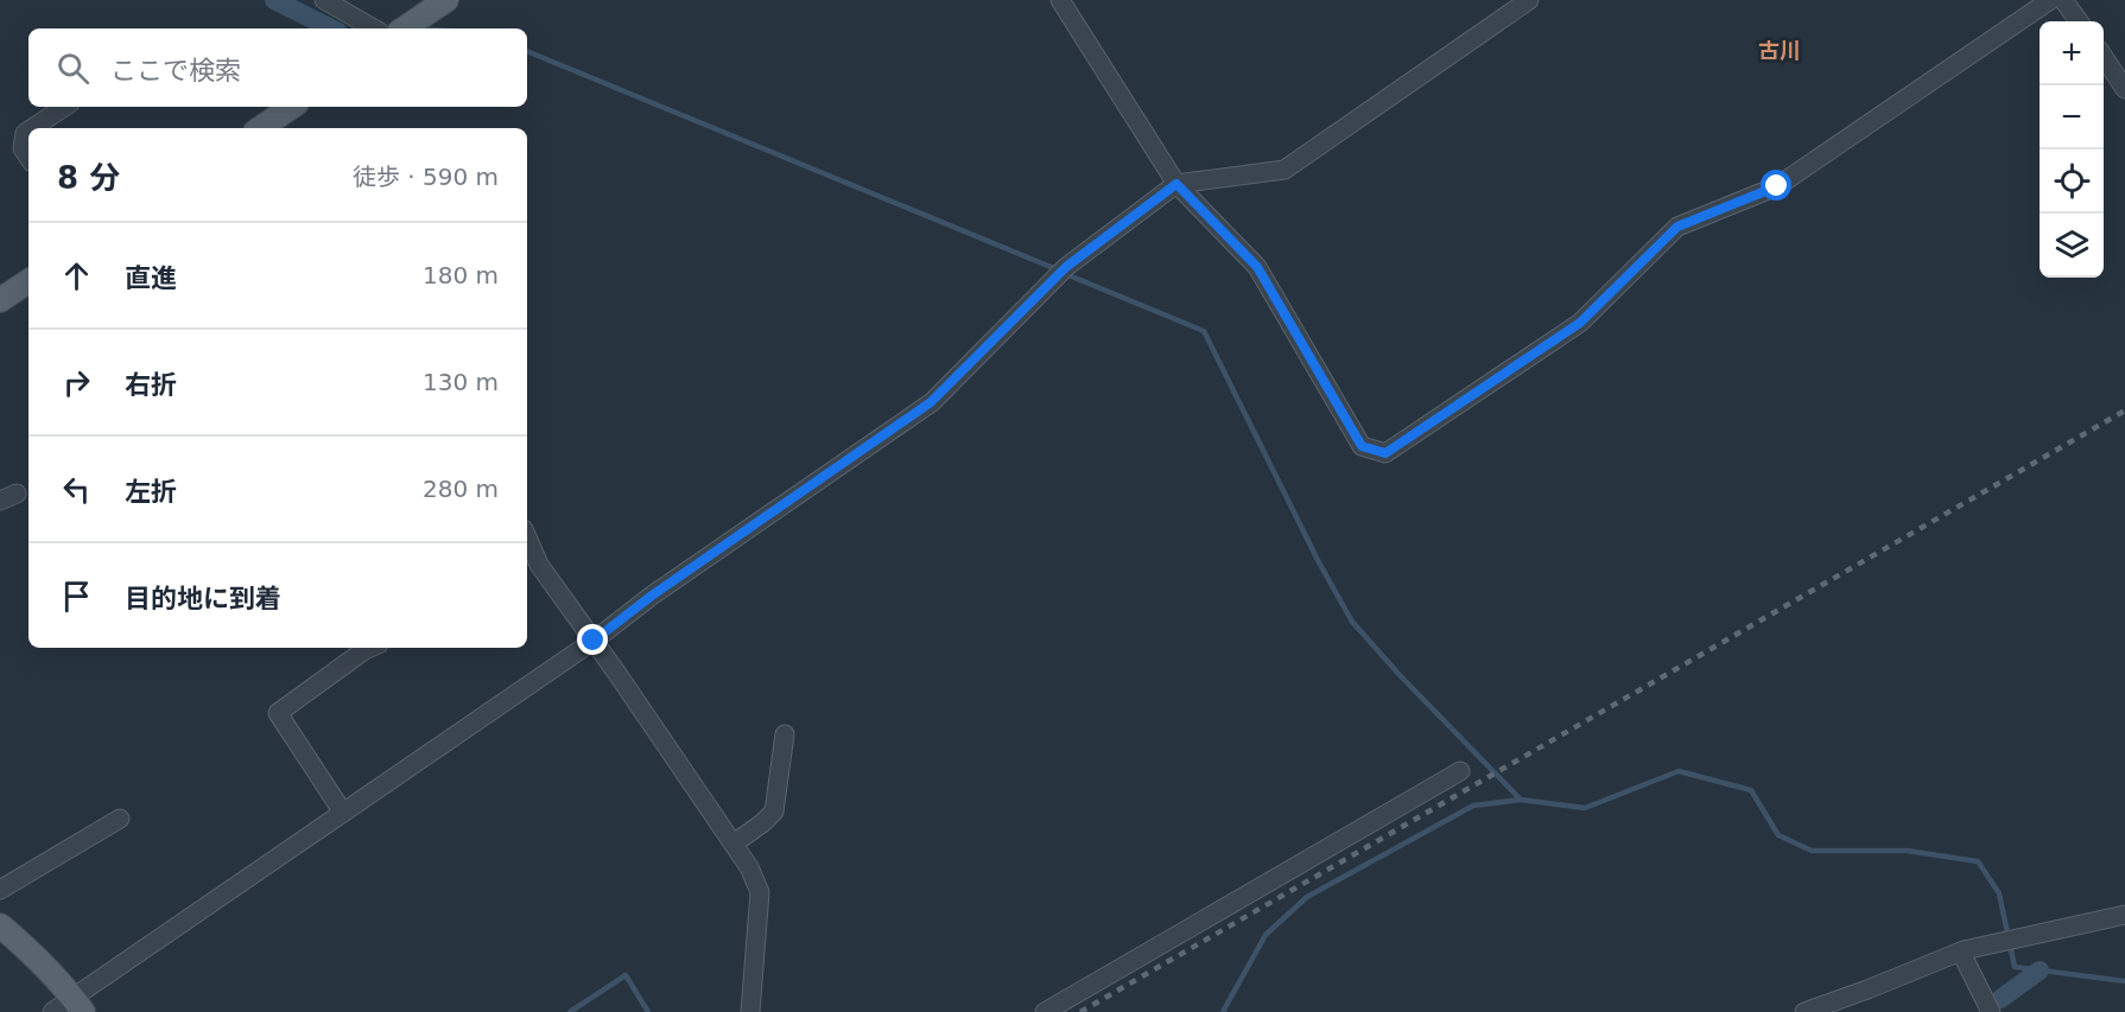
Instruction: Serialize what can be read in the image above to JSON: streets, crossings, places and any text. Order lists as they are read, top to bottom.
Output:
{
  "districts": ["古川"],
  "page": {
    "map_buttons": ["+", "−"],
    "search": "ここで検索",
    "heading": ["8 分", "徒歩 · 590 m"],
    "list": [
      ["直進", "180 m"],
      ["右折", "130 m"],
      ["左折", "280 m"],
      "目的地に到着"
    ]
  }
}
